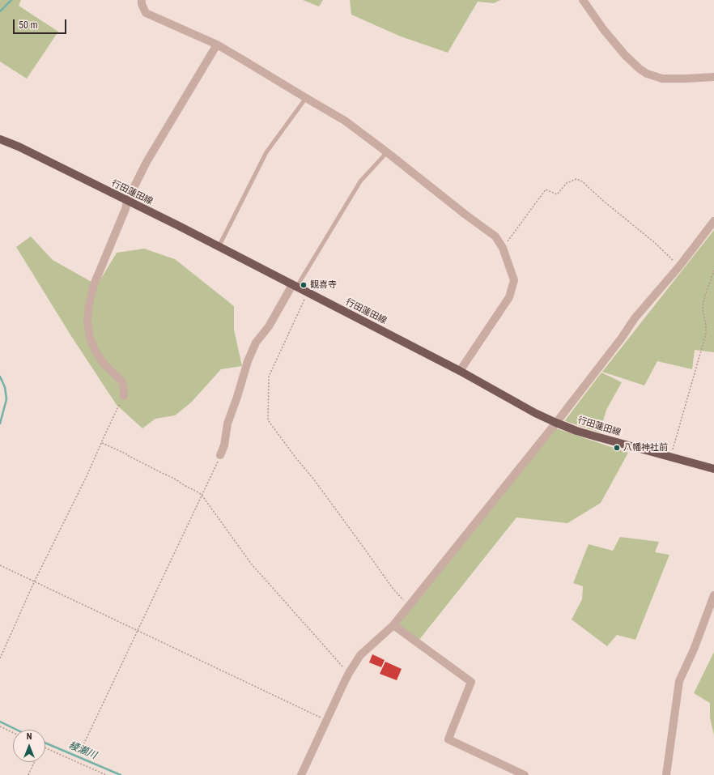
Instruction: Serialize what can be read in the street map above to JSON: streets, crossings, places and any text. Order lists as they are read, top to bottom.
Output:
{
  "streets": {
    "main road": ["行田蓮田線"]
  },
  "water": ["綾瀬川"],
  "places": ["観喜寺", "八幡神社前"],
  "scale_bar": "50 m",
  "north": "top"
}
